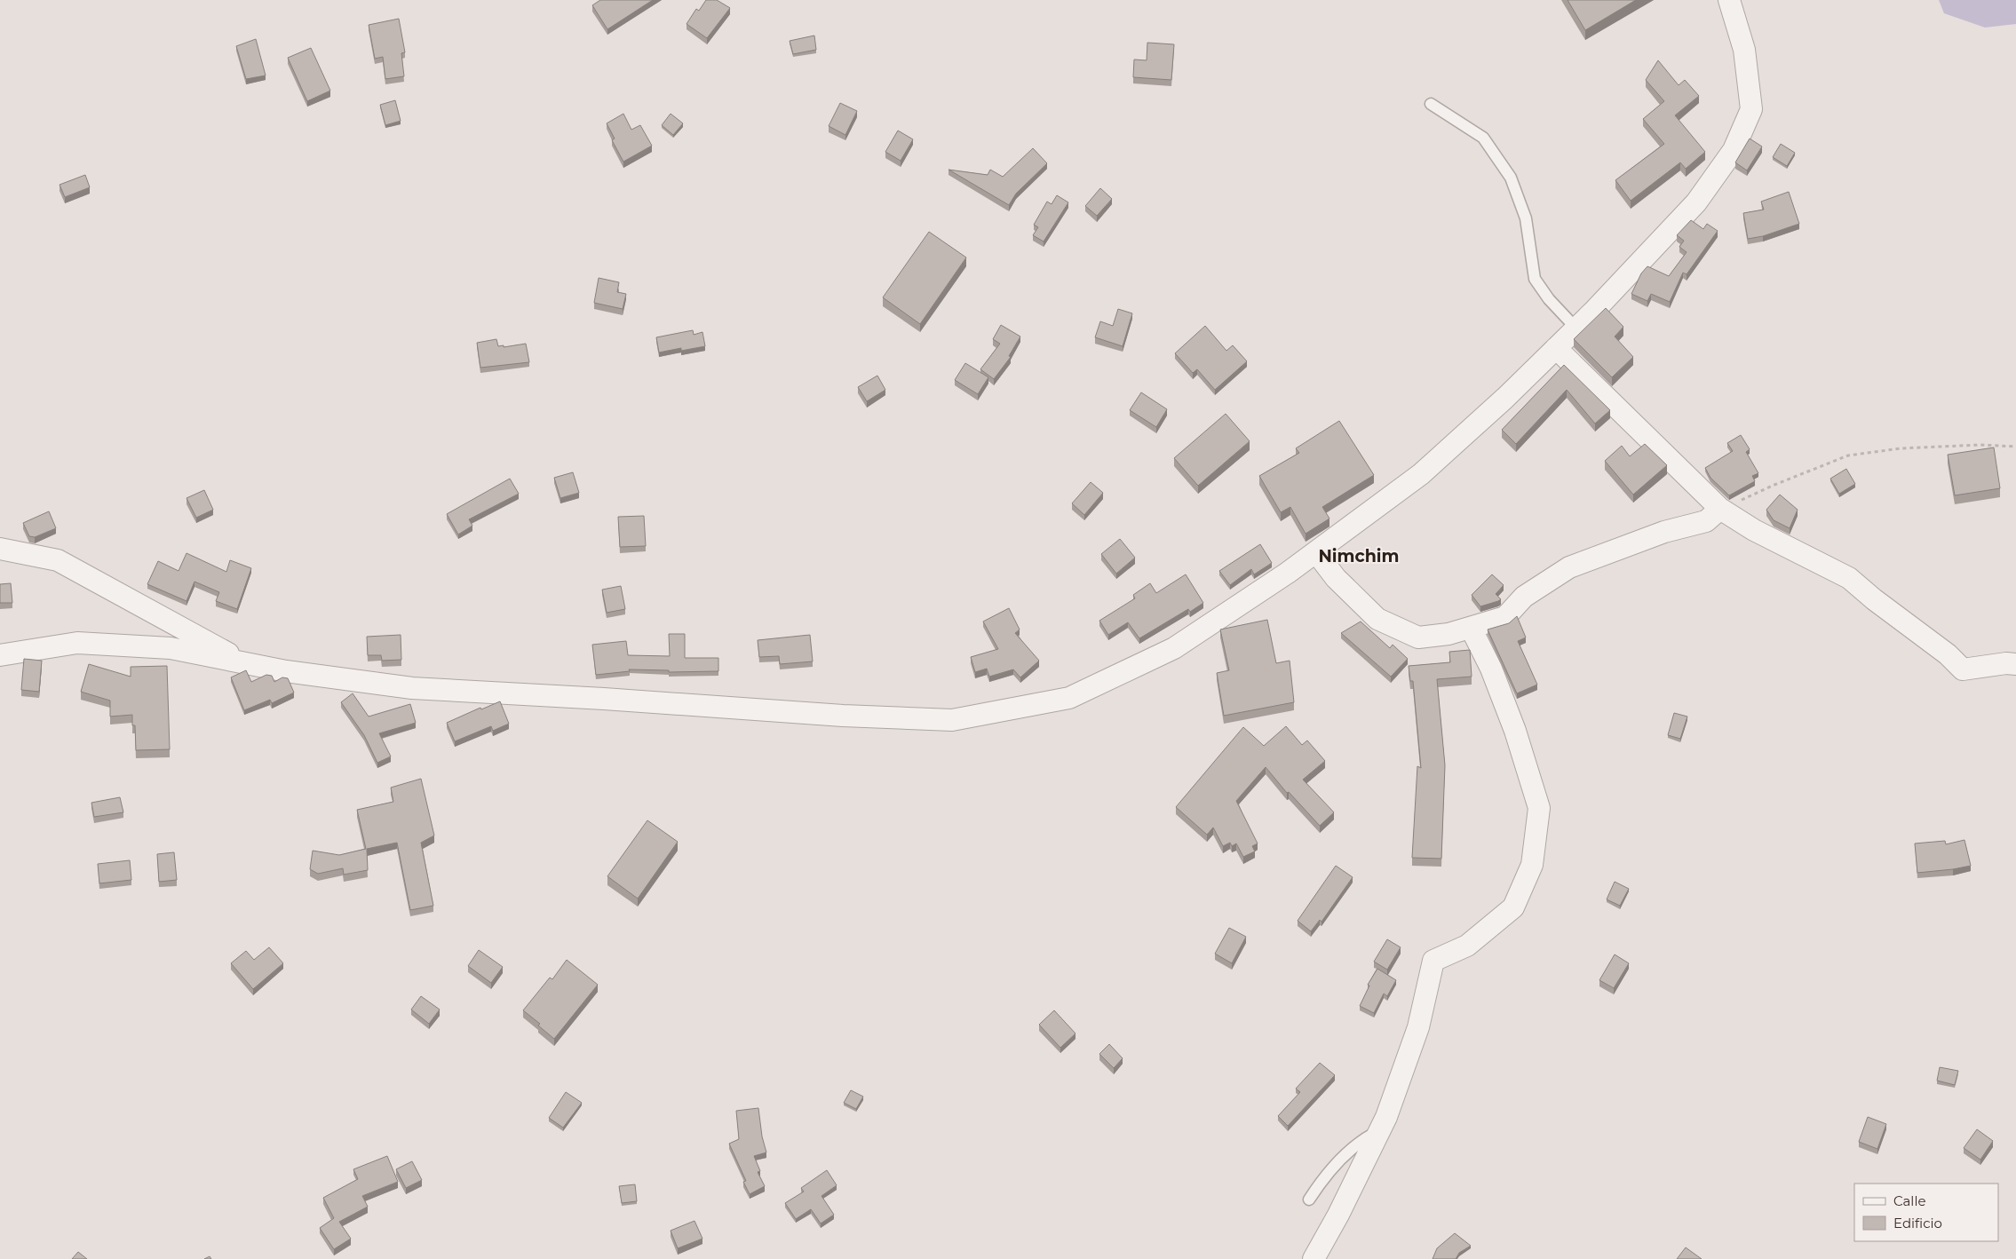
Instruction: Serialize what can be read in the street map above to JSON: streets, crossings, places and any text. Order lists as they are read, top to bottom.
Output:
{
  "districts": ["Nimchim"],
  "legend": ["Calle", "Edificio"]
}
